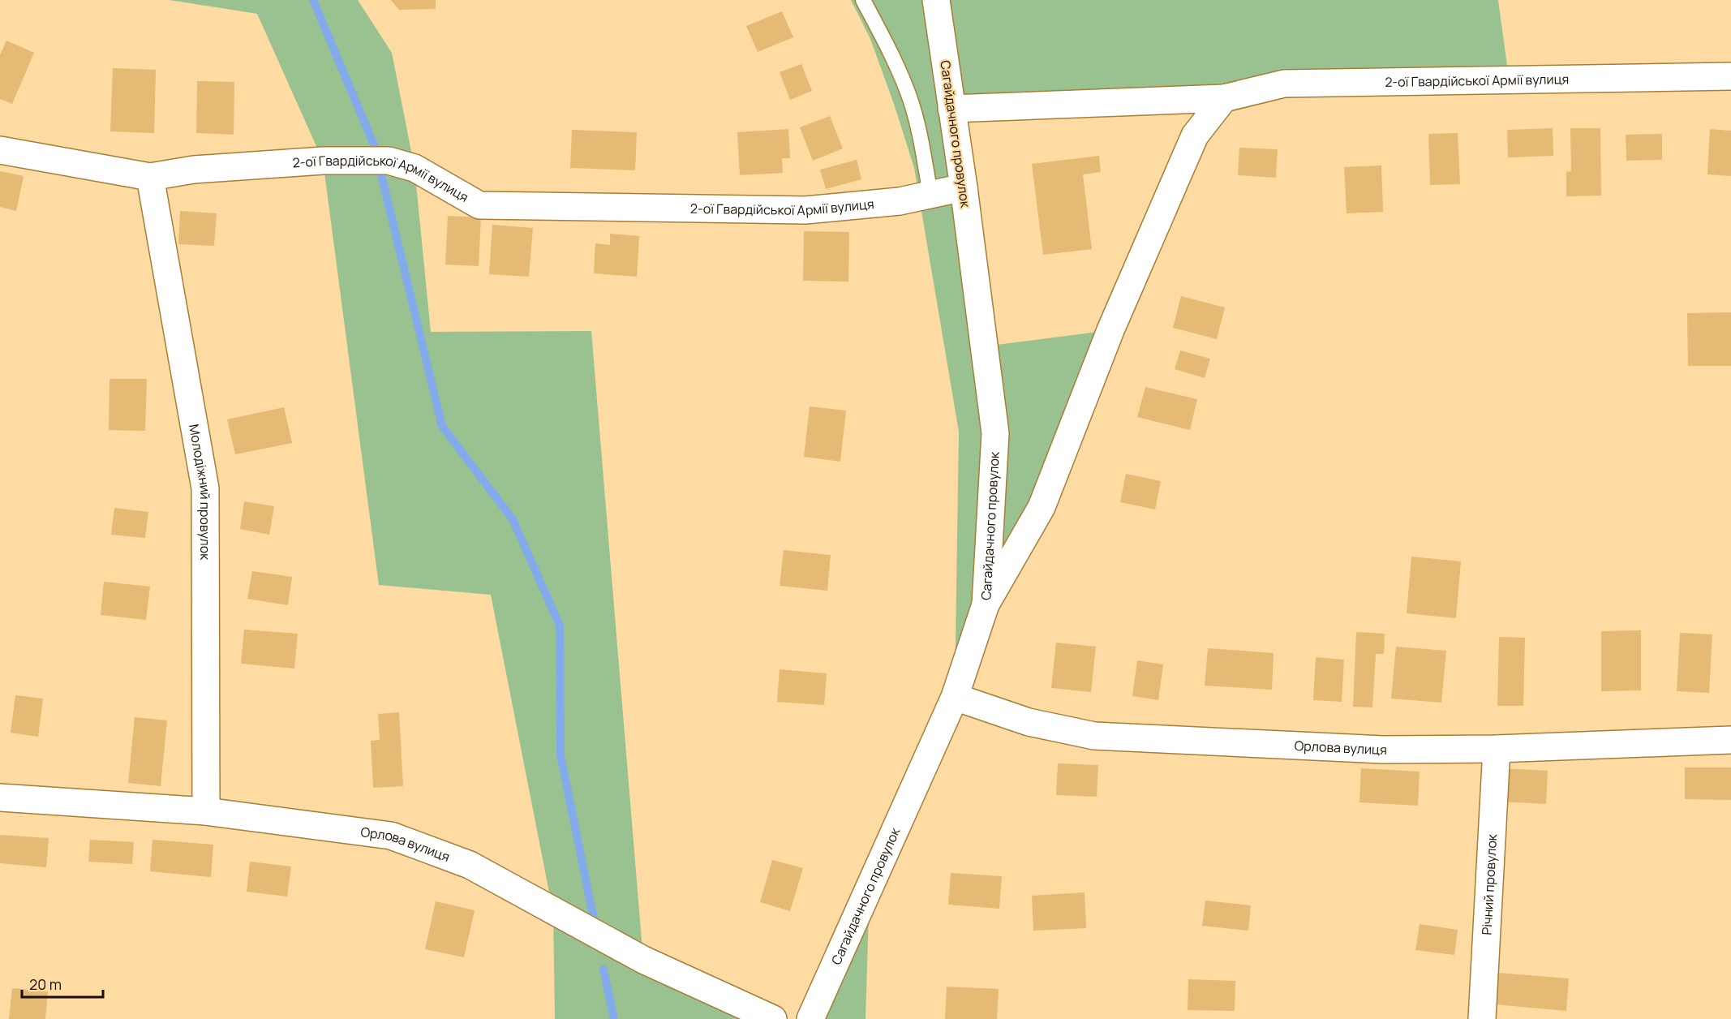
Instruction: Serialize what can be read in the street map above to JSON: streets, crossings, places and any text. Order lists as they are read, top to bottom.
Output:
{
  "streets": {
    "street": [
      "2-ої Гвардійської Армії вулиця",
      "Сагайдачного провулок",
      "Молодіжний провулок",
      "Орлова вулиця",
      "Річний провулок"
    ]
  },
  "crossings": [
    ["2-ої Гвардійської Армії вулиця", "Сагайдачного провулок"],
    ["2-ої Гвардійської Армії вулиця", "Молодіжний провулок"],
    ["Сагайдачного провулок", "Орлова вулиця"],
    ["Молодіжний провулок", "Орлова вулиця"],
    ["Орлова вулиця", "Річний провулок"]
  ],
  "scale_bar": "20 m"
}
